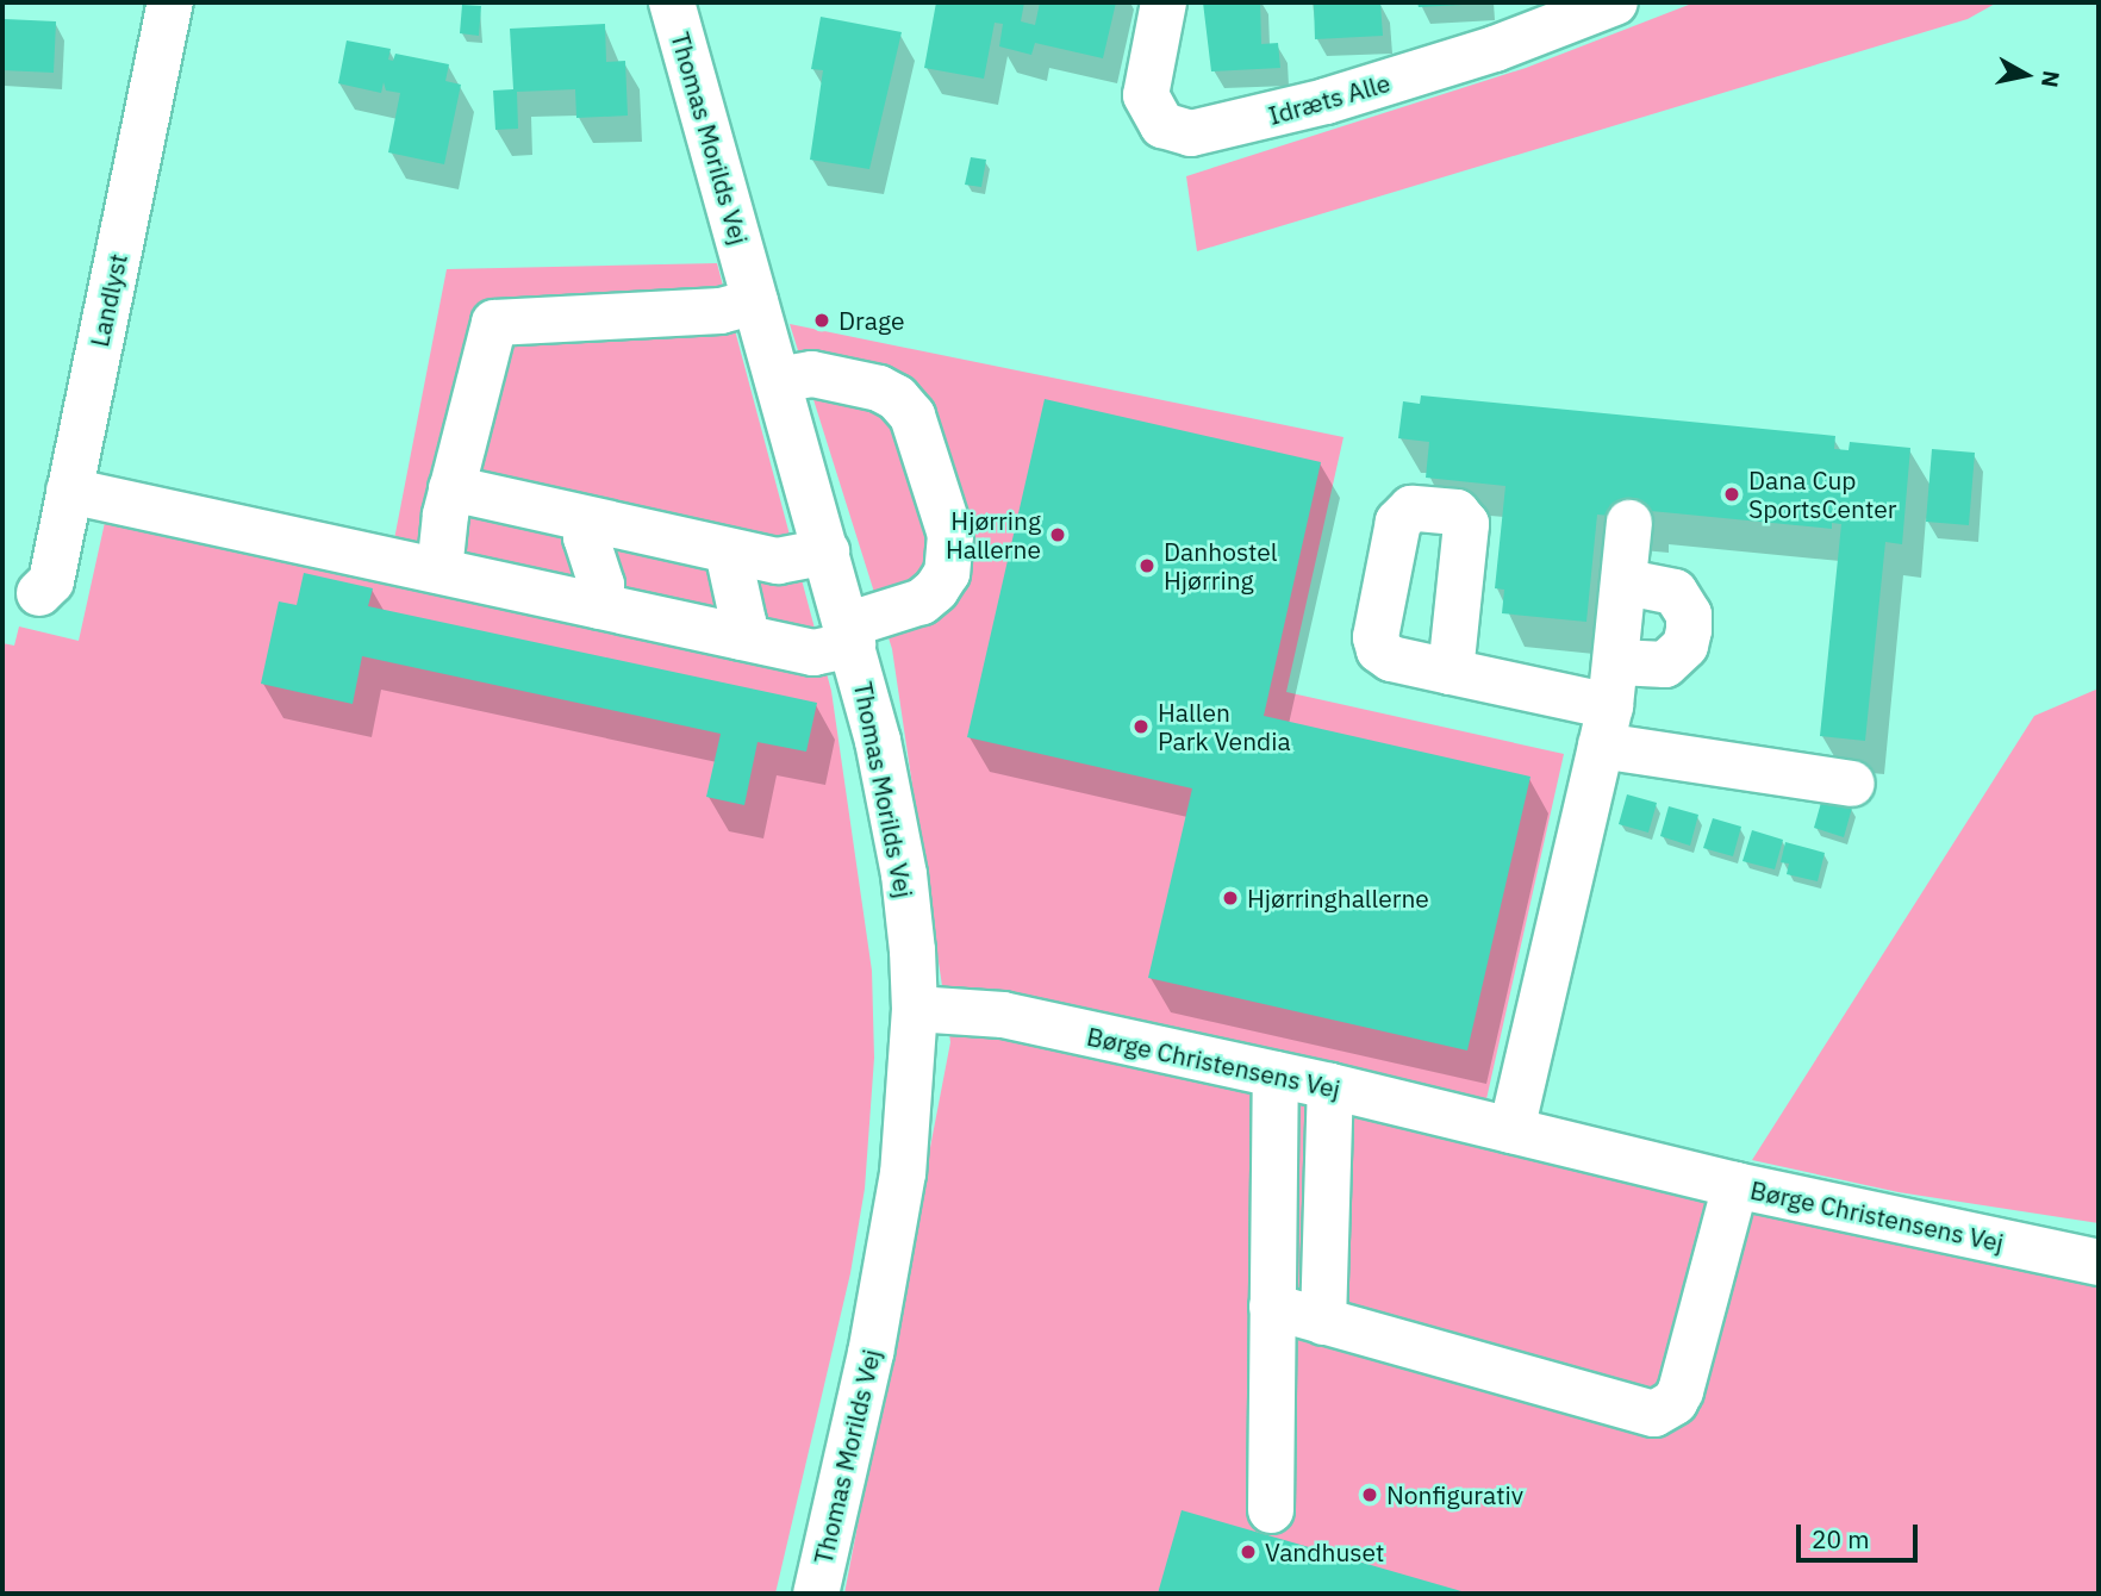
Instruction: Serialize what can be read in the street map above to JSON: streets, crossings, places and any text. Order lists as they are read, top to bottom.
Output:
{
  "streets": {
    "street": [
      "Idræts Alle",
      "Thomas Morilds Vej",
      "Landlyst",
      "Børge Christensens Vej"
    ]
  },
  "crossings": [
    ["Thomas Morilds Vej", "Børge Christensens Vej"]
  ],
  "places": [
    "Drage",
    "Dana Cup SportsCenter",
    "Hjørring Hallerne",
    "Danhostel Hjørring",
    "Hallen Park Vendia",
    "Hjørringhallerne",
    "Nonfigurativ",
    "Vandhuset"
  ],
  "scale_bar": "20 m",
  "north": "right"
}
